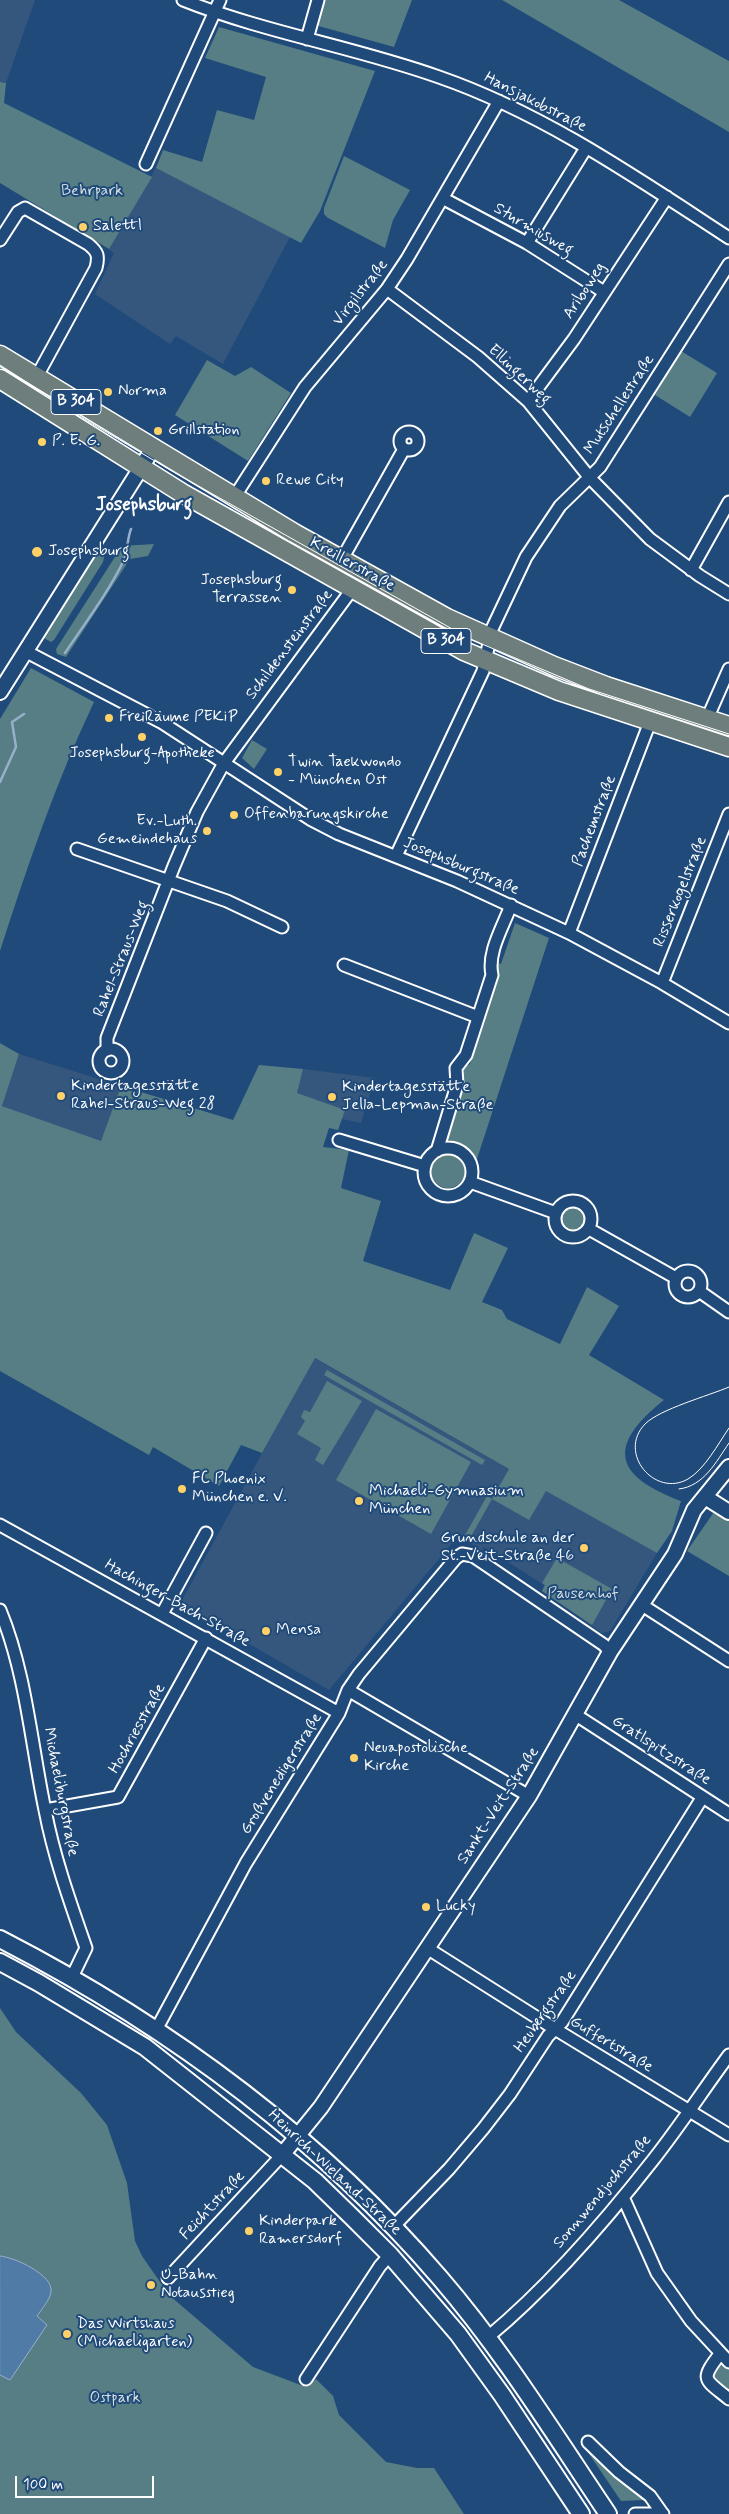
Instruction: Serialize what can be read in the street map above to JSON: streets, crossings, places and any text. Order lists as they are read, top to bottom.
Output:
{
  "streets": {
    "main road": ["B 304", "Kreillerstraße", "Heinrich-Wieland-Straße"],
    "street": [
      "Hansjakobstraße",
      "Sturmiusweg",
      "Ariboweg",
      "Virgilstraße",
      "Ellingerweg",
      "Mutschellestraße",
      "Schildensteinstraße",
      "Pachemstraße",
      "Josephsburgstraße",
      "Risserkogelstraße",
      "Rahel-Straus-Weg",
      "Hachinger-Bach-Straße",
      "Hochriesstraße",
      "Gratlspitzstraße",
      "Großvenedigerstraße",
      "Michaeliburgstraße",
      "Sankt-Veit-Straße",
      "Heubergstraße",
      "Guffertstraße",
      "Sonnwendjochstraße",
      "Feichtstraße"
    ]
  },
  "crossings": [
    ["Hansjakobstraße", "Ariboweg"],
    ["Hansjakobstraße", "Virgilstraße"],
    ["Sturmiusweg", "Ariboweg"],
    ["Sturmiusweg", "Virgilstraße"],
    ["Ariboweg", "Ellingerweg"],
    ["Virgilstraße", "Ellingerweg"],
    ["Virgilstraße", "Kreillerstraße"],
    ["Ellingerweg", "Mutschellestraße"],
    ["Mutschellestraße", "Kreillerstraße"],
    ["Mutschellestraße", "Josephsburgstraße"],
    ["Kreillerstraße", "Schildensteinstraße"],
    ["Kreillerstraße", "Pachemstraße"],
    ["Schildensteinstraße", "Josephsburgstraße"],
    ["Schildensteinstraße", "Rahel-Straus-Weg"],
    ["Pachemstraße", "Josephsburgstraße"],
    ["Josephsburgstraße", "Risserkogelstraße"],
    ["Hachinger-Bach-Straße", "Hochriesstraße"],
    ["Hachinger-Bach-Straße", "Großvenedigerstraße"],
    ["Hochriesstraße", "Michaeliburgstraße"],
    ["Gratlspitzstraße", "Sankt-Veit-Straße"],
    ["Gratlspitzstraße", "Heubergstraße"],
    ["Großvenedigerstraße", "Sankt-Veit-Straße"],
    ["Großvenedigerstraße", "Heinrich-Wieland-Straße"],
    ["Michaeliburgstraße", "Heinrich-Wieland-Straße"],
    ["Sankt-Veit-Straße", "Guffertstraße"],
    ["Sankt-Veit-Straße", "Heinrich-Wieland-Straße"],
    ["Sankt-Veit-Straße", "Feichtstraße"],
    ["Heubergstraße", "Guffertstraße"],
    ["Heubergstraße", "Heinrich-Wieland-Straße"],
    ["Guffertstraße", "Sonnwendjochstraße"],
    ["Heinrich-Wieland-Straße", "Sonnwendjochstraße"],
    ["Heinrich-Wieland-Straße", "Feichtstraße"]
  ],
  "districts": ["Josephsburg"],
  "parks": ["Behrpark", "Pausenhof", "Ostpark"],
  "places": [
    "Salettl",
    "Norma",
    "Grillstation",
    "P. E. G.",
    "Rewe City",
    "Josephsburg",
    "Josephsburg Terrassen",
    "FreiRäume PEKiP",
    "Josephsburg-Apotheke",
    "Twin Taekwondo - München Ost",
    "Offenbarungskirche",
    "Ev.-Luth. Gemeindehaus",
    "Kindertagesstätte Rahel-Straus-Weg 28",
    "Kindertagesstätte Jella-Lepman-Straße",
    "FC Phoenix München e. V.",
    "Michaeli-Gymnasium München",
    "Grundschule an der St.-Veit-Straße 46",
    "Mensa",
    "Neuapostolische Kirche",
    "Lucky",
    "Kinderpark Ramersdorf",
    "U-Bahn Notausstieg",
    "Das Wirtshaus (Michaeligarten)"
  ],
  "scale_bar": "100 m"
}
